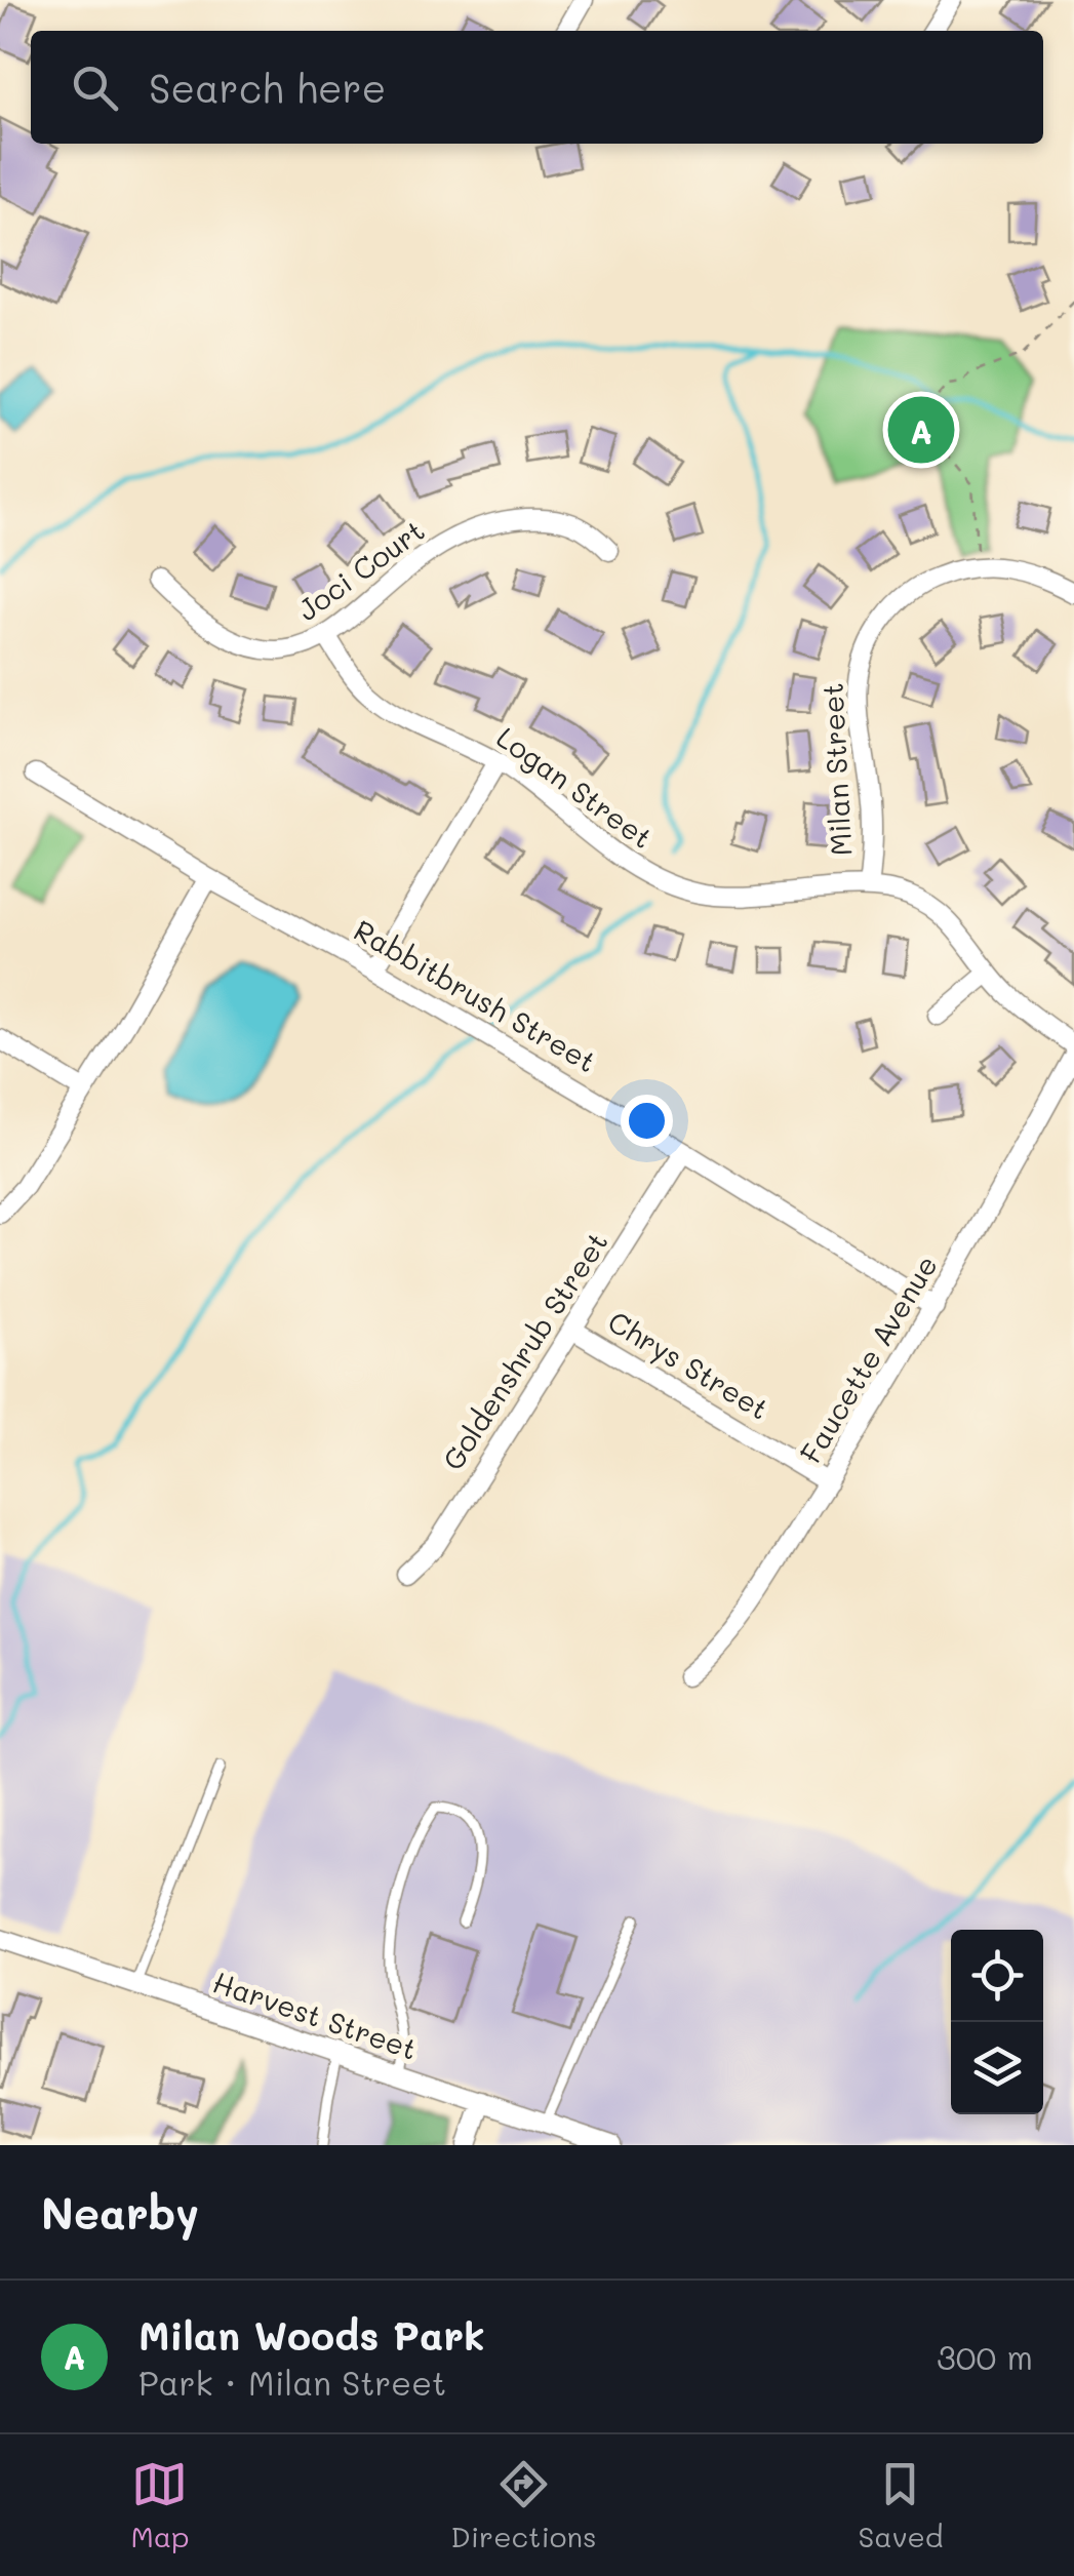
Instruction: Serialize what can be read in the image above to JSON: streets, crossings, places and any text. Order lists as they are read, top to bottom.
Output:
{
  "streets": {
    "street": [
      "Joci Court",
      "Milan Street",
      "Logan Street",
      "Rabbitbrush Street",
      "Goldenshrub Street",
      "Faucette Avenue",
      "Chrys Street",
      "Harvest Street"
    ]
  },
  "crossings": [
    ["Joci Court", "Logan Street"],
    ["Milan Street", "Logan Street"],
    ["Rabbitbrush Street", "Goldenshrub Street"],
    ["Rabbitbrush Street", "Faucette Avenue"],
    ["Goldenshrub Street", "Chrys Street"],
    ["Faucette Avenue", "Chrys Street"]
  ],
  "page": {
    "search": "Search here",
    "pins": "A",
    "heading": "Nearby",
    "list": [
      {
        "mark": "A",
        "name": "Milan Woods Park",
        "note": "Park · Milan Street",
        "value": "300 m"
      }
    ],
    "nav": ["Map", "Directions", "Saved"]
  }
}
